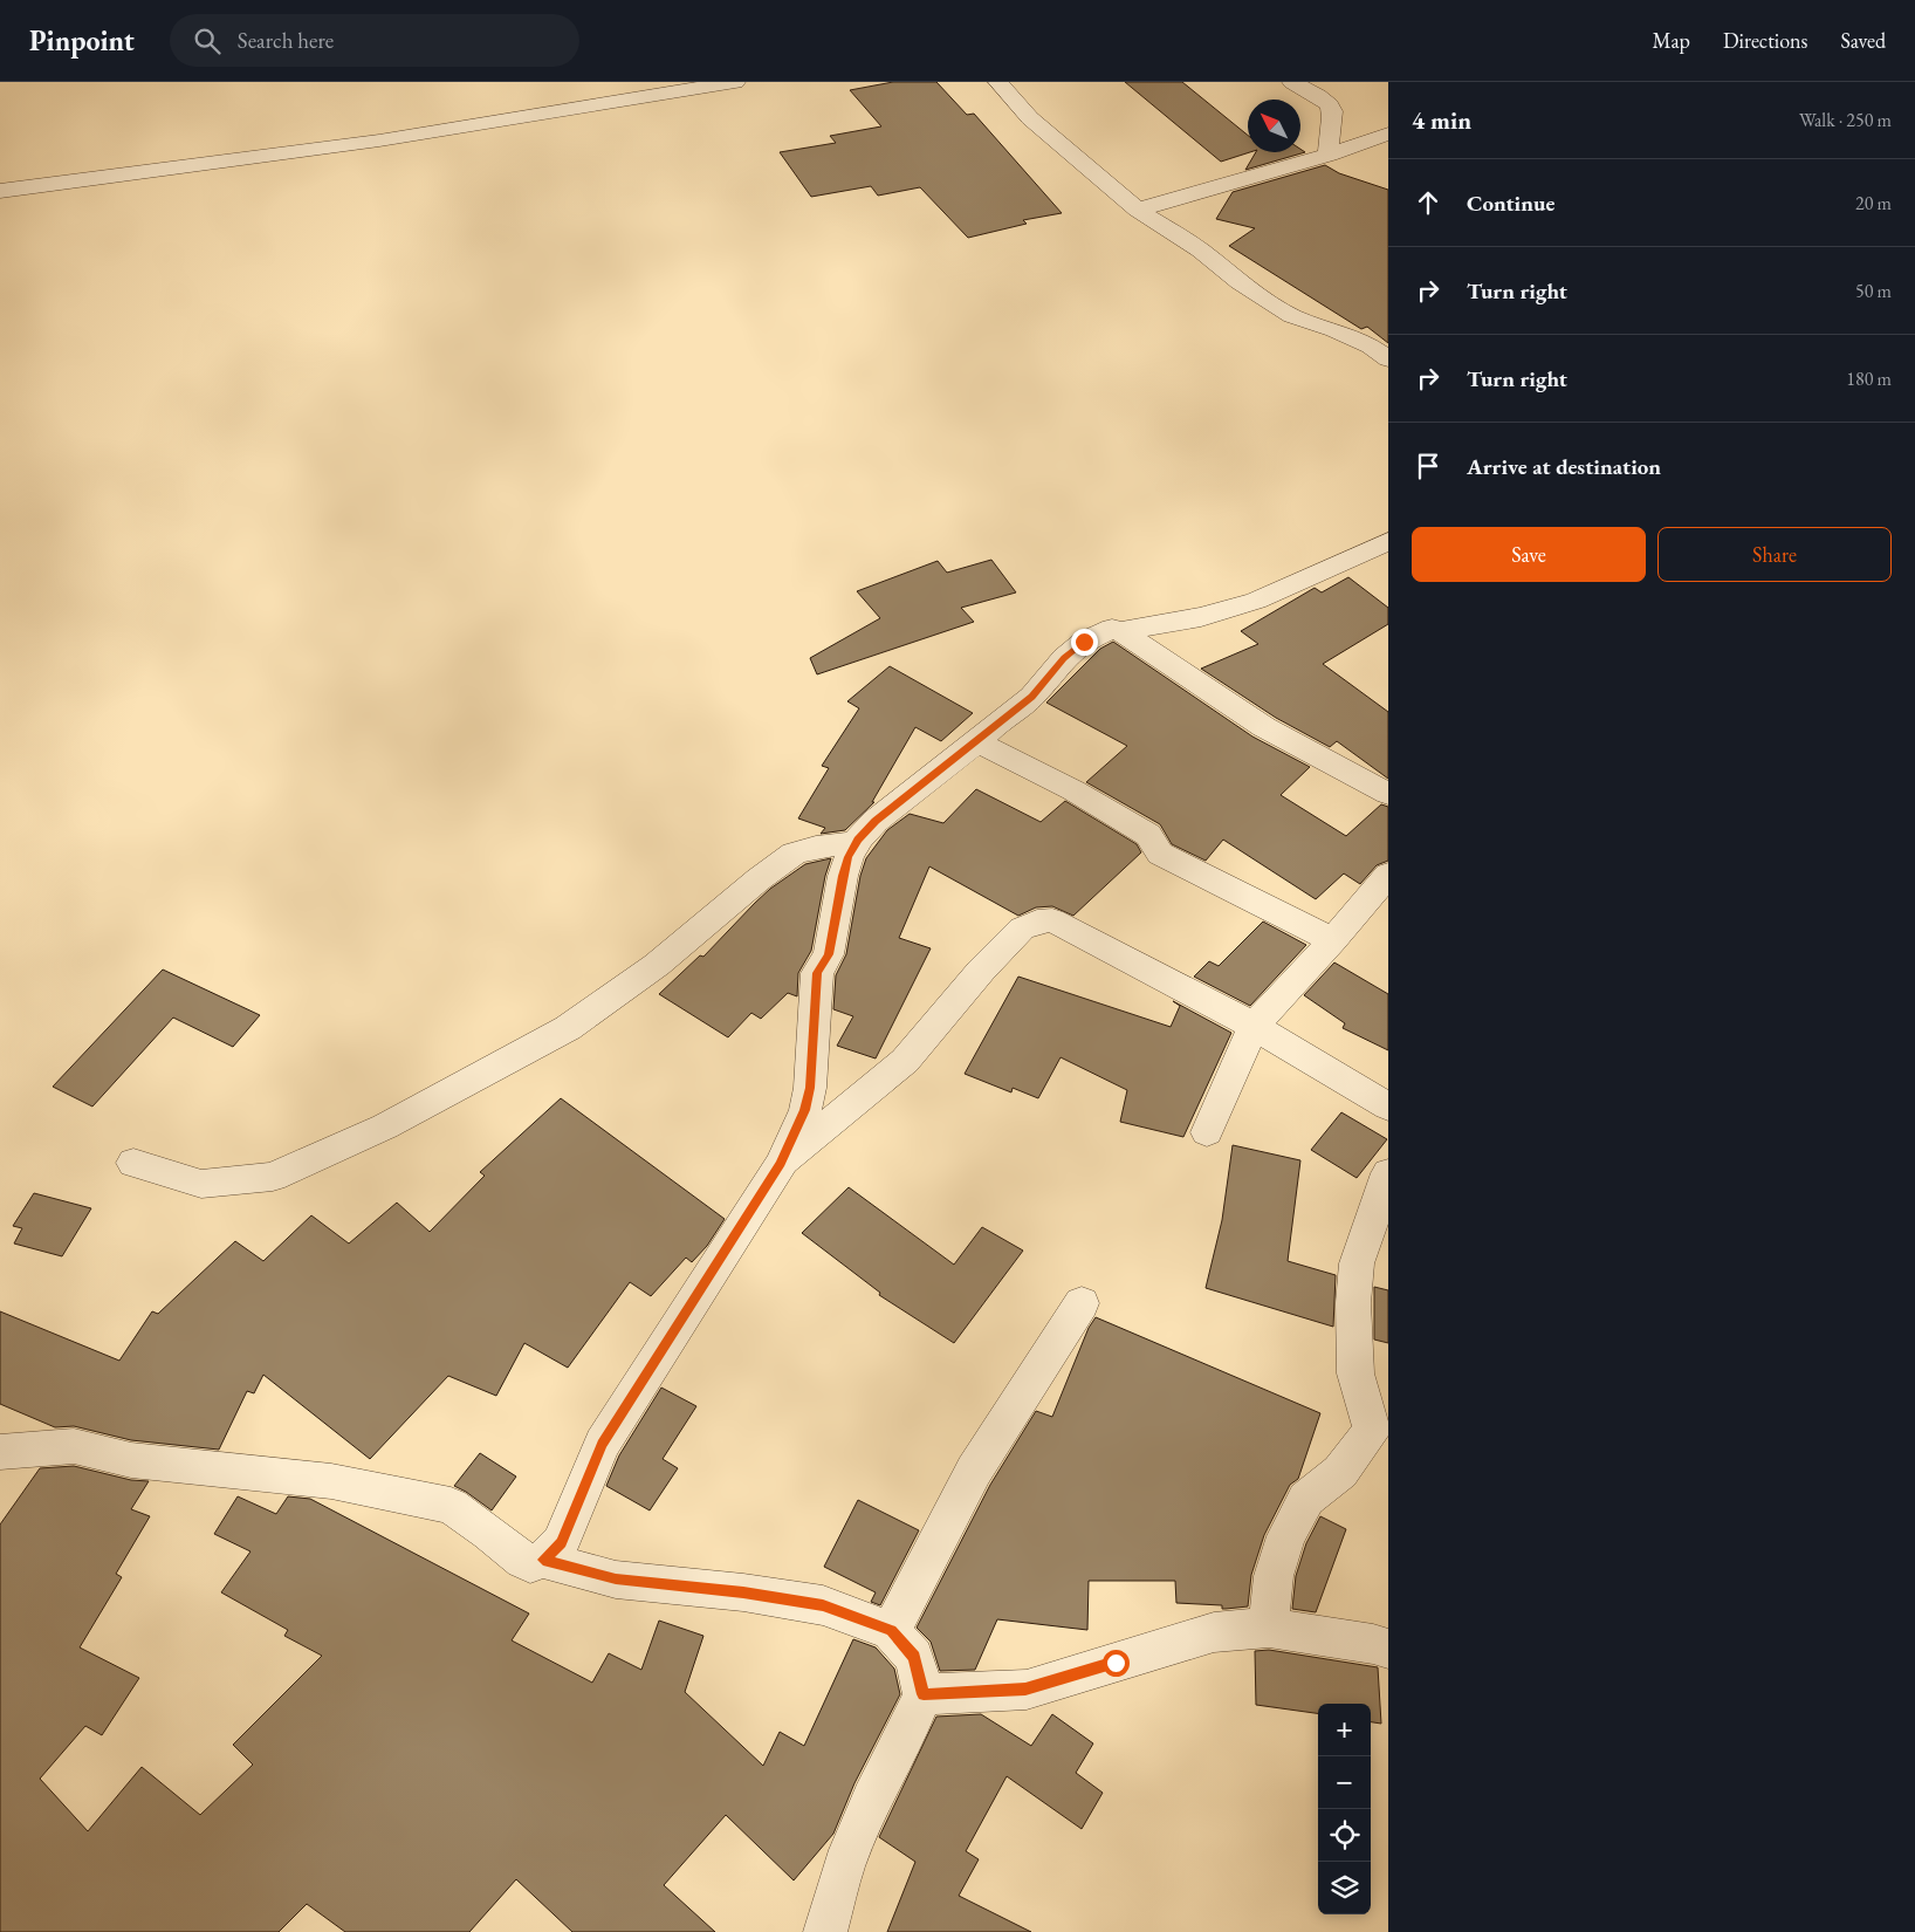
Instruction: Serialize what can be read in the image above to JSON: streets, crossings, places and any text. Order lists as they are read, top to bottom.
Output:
{
  "north": "top left",
  "page": {
    "header": "Pinpoint",
    "search": "Search here",
    "nav": ["Map", "Directions", "Saved"],
    "heading": ["4 min", "Walk · 250 m"],
    "list": [
      ["Continue", "20 m"],
      ["Turn right", "50 m"],
      ["Turn right", "180 m"],
      "Arrive at destination"
    ],
    "buttons": ["Save", "Share"],
    "map_buttons": ["+", "−"]
  }
}
